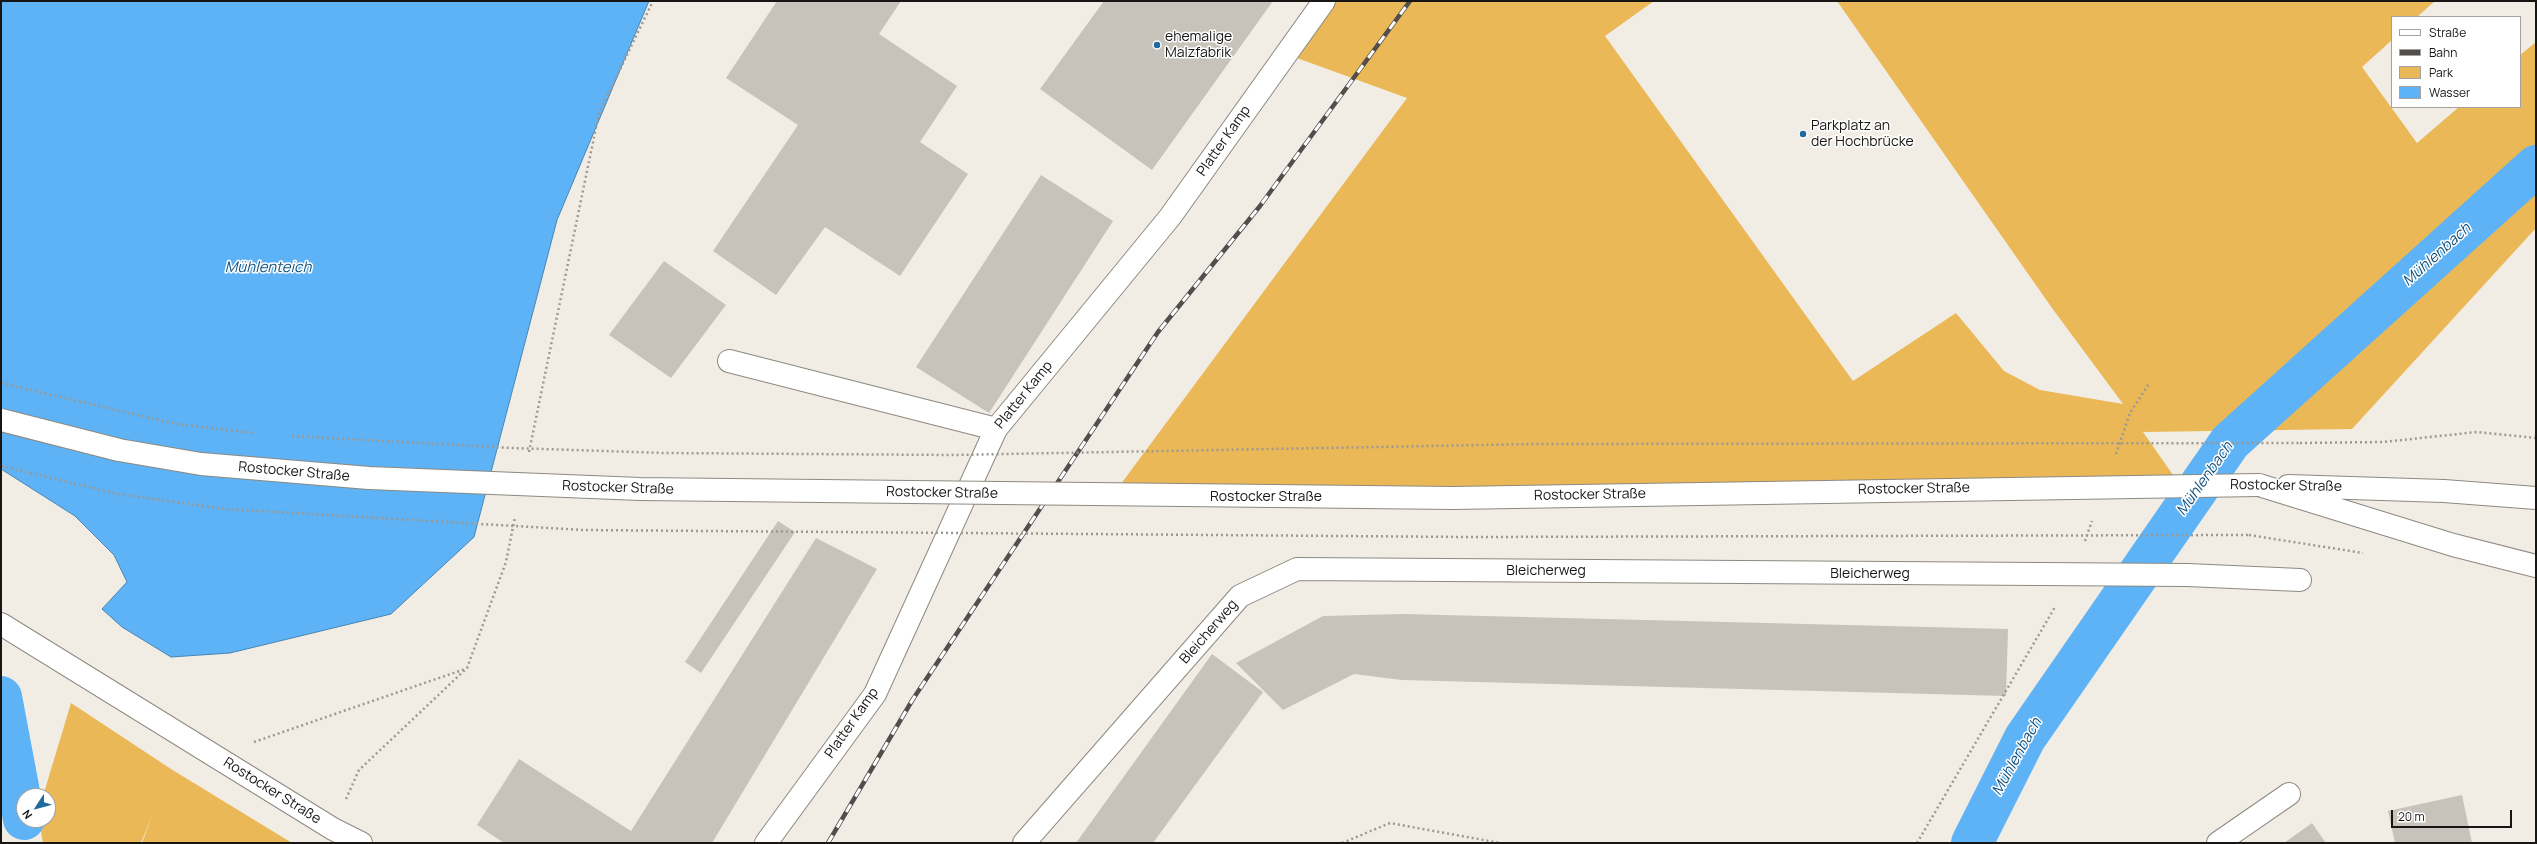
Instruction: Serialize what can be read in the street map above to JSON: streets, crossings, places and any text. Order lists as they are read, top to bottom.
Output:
{
  "streets": {
    "main road": ["Platter Kamp", "Rostocker Straße", "Bleicherweg"]
  },
  "water": ["Mühlenbach", "Mühlenteich"],
  "places": ["ehemalige Malzfabrik", "Parkplatz an der Hochbrücke"],
  "legend": [
    "Straße",
    "Bahn",
    "Park",
    "Wasser"
  ],
  "scale_bar": "20 m",
  "north": "bottom left"
}
